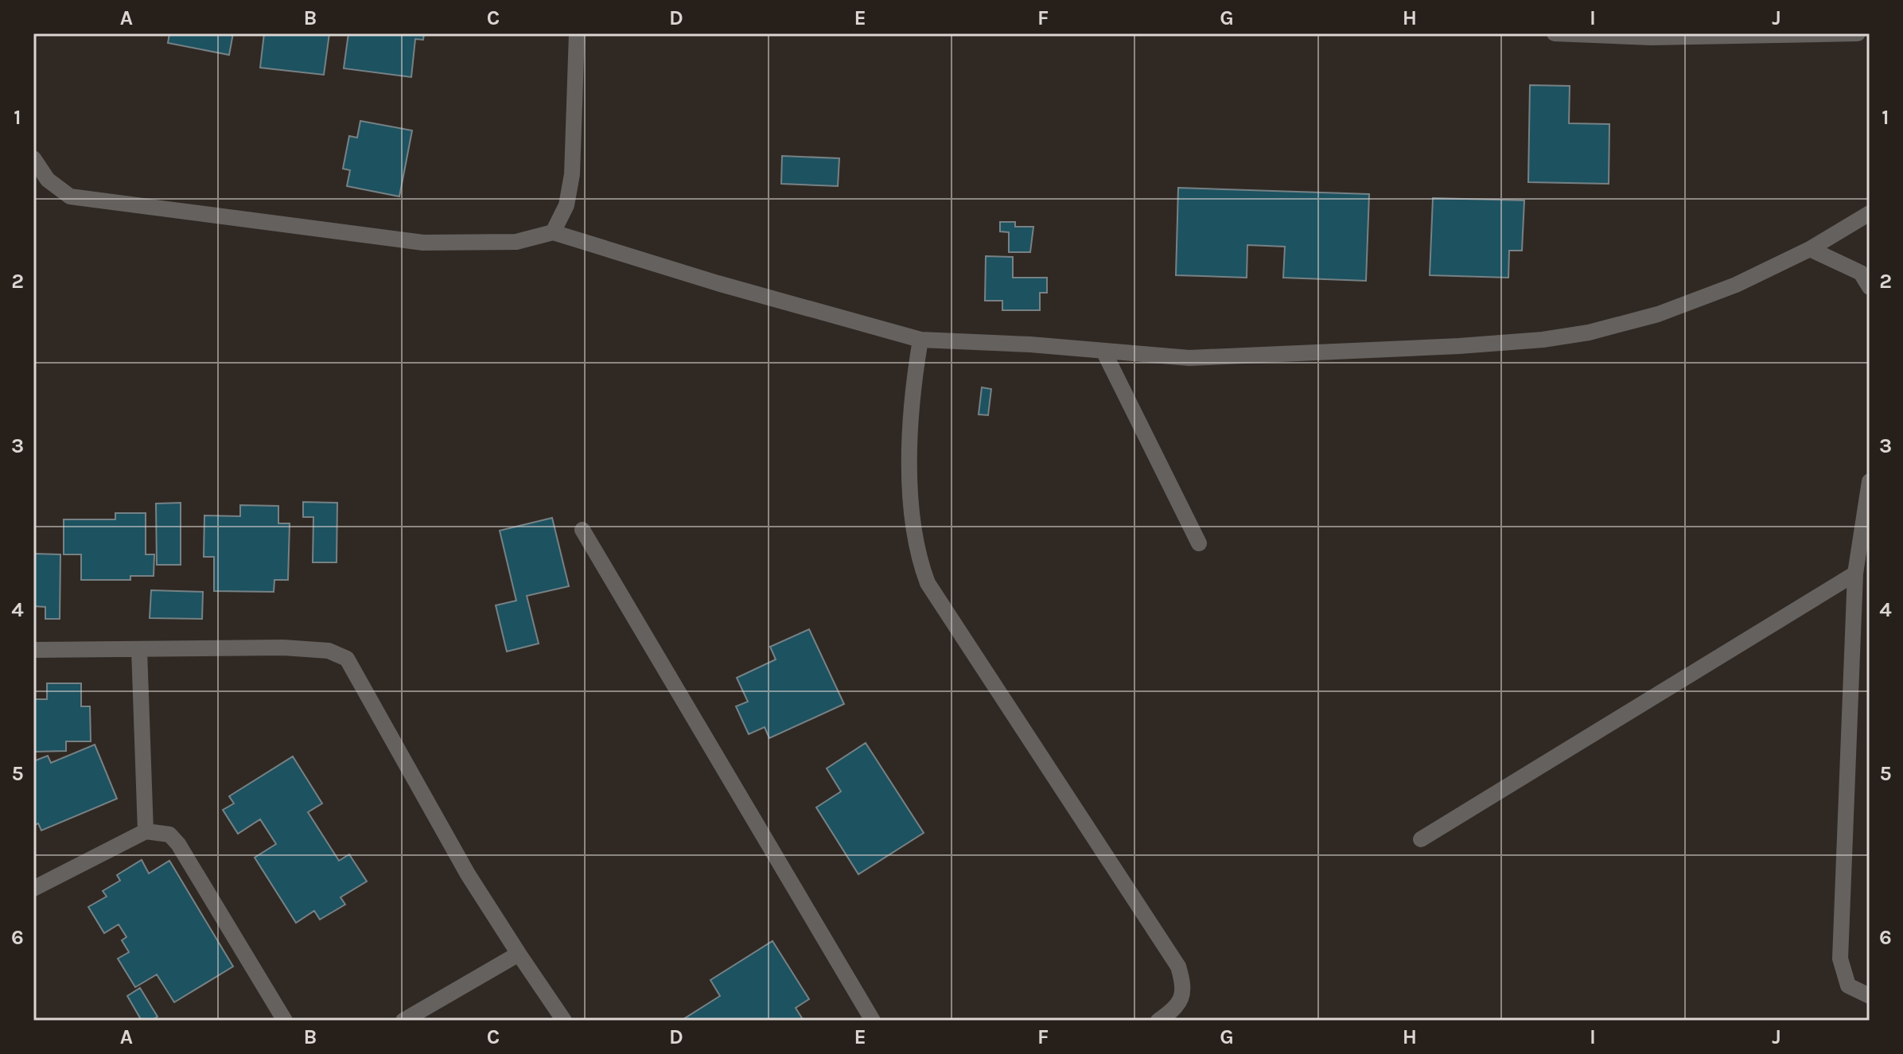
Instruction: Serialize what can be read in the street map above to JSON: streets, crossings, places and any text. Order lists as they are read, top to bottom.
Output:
{
  "grid": {
    "columns": [
      "A",
      "B",
      "C",
      "D",
      "E",
      "F",
      "G",
      "H",
      "I",
      "J"
    ],
    "rows": [
      "1",
      "2",
      "3",
      "4",
      "5",
      "6"
    ]
  }
}
